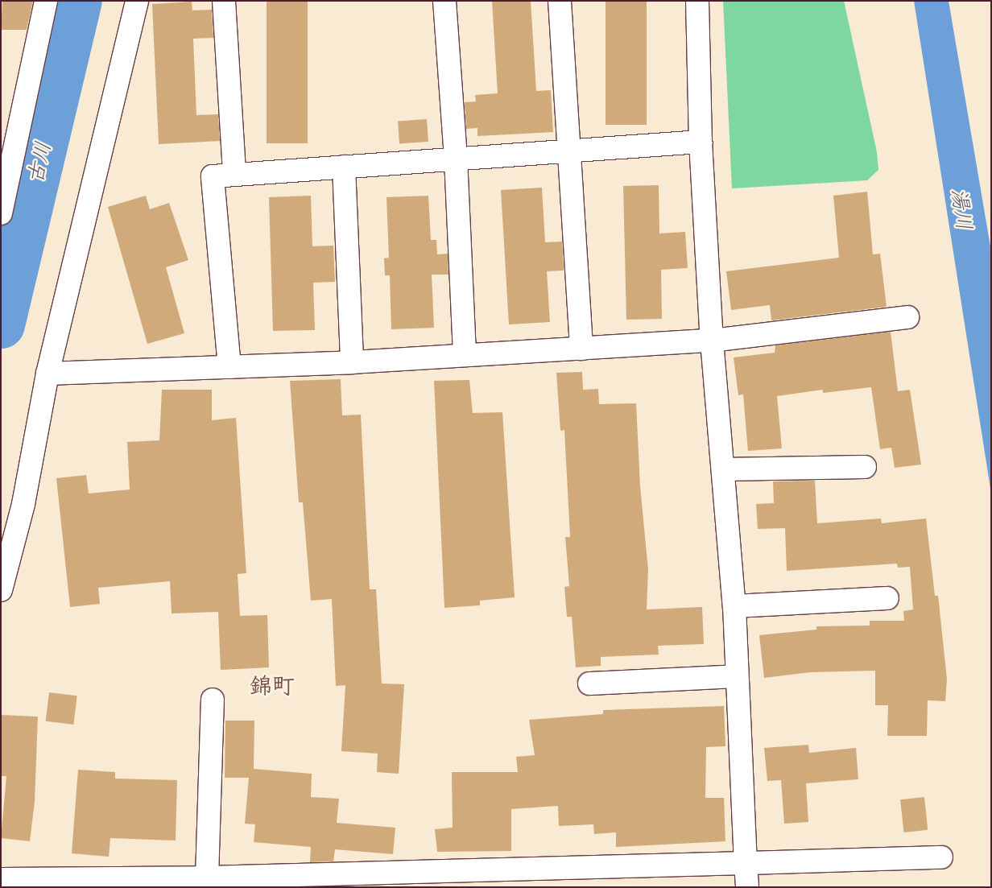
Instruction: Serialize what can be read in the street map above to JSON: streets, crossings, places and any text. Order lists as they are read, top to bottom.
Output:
{
  "districts": ["錦町"],
  "water": ["古川", "湯川"]
}
